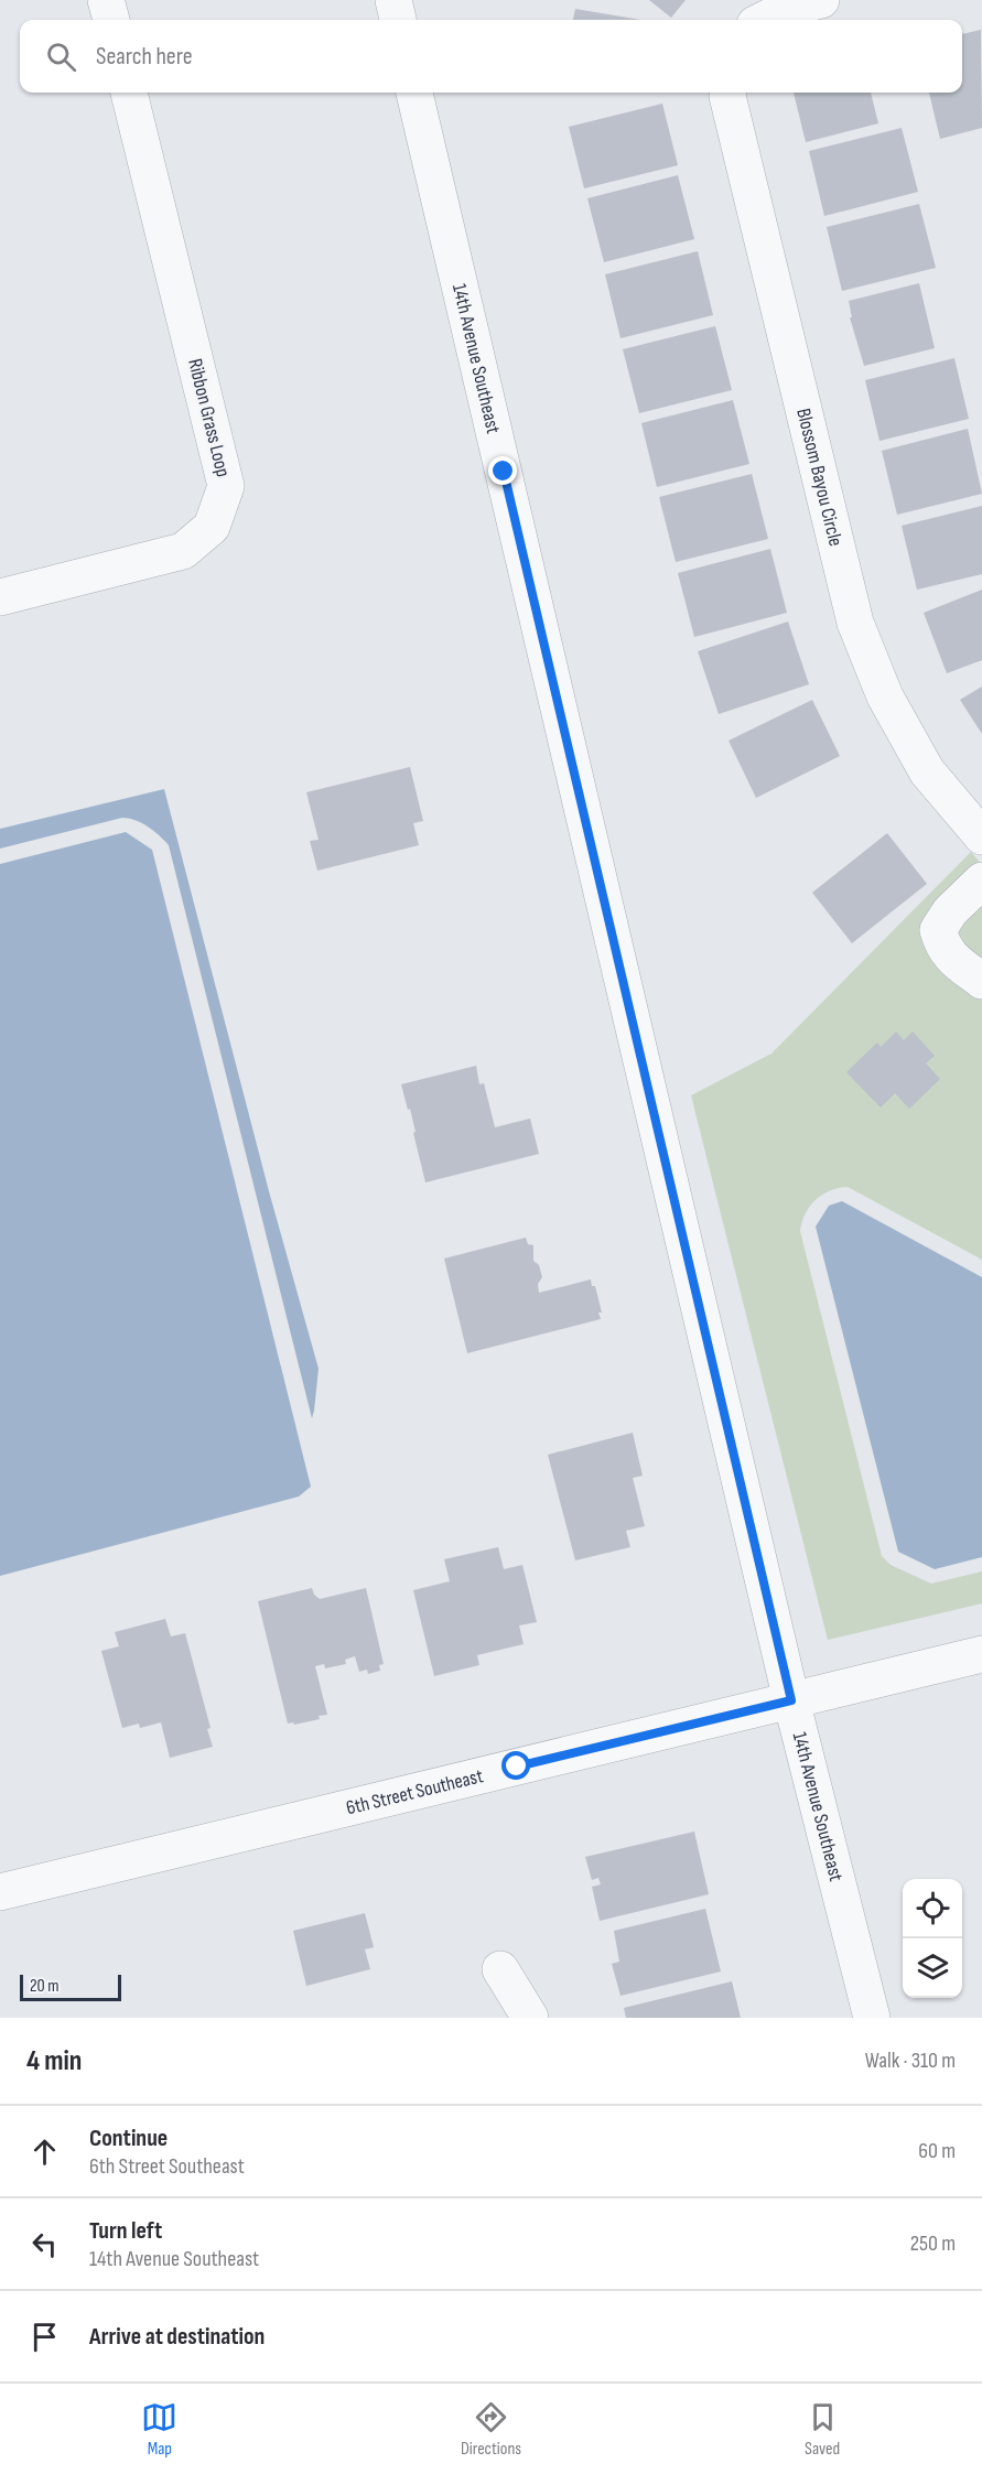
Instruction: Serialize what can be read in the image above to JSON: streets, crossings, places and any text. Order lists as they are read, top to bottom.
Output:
{
  "streets": {
    "street": [
      "14th Avenue Southeast",
      "Ribbon Grass Loop",
      "Blossom Bayou Circle",
      "6th Street Southeast"
    ]
  },
  "crossings": [
    ["14th Avenue Southeast", "6th Street Southeast"]
  ],
  "scale_bar": "20 m",
  "page": {
    "search": "Search here",
    "scale": "20 m",
    "heading": ["4 min", "Walk · 310 m"],
    "list": [
      ["Continue", "6th Street Southeast", "60 m"],
      ["Turn left", "14th Avenue Southeast", "250 m"],
      "Arrive at destination"
    ],
    "nav": ["Map", "Directions", "Saved"]
  }
}
